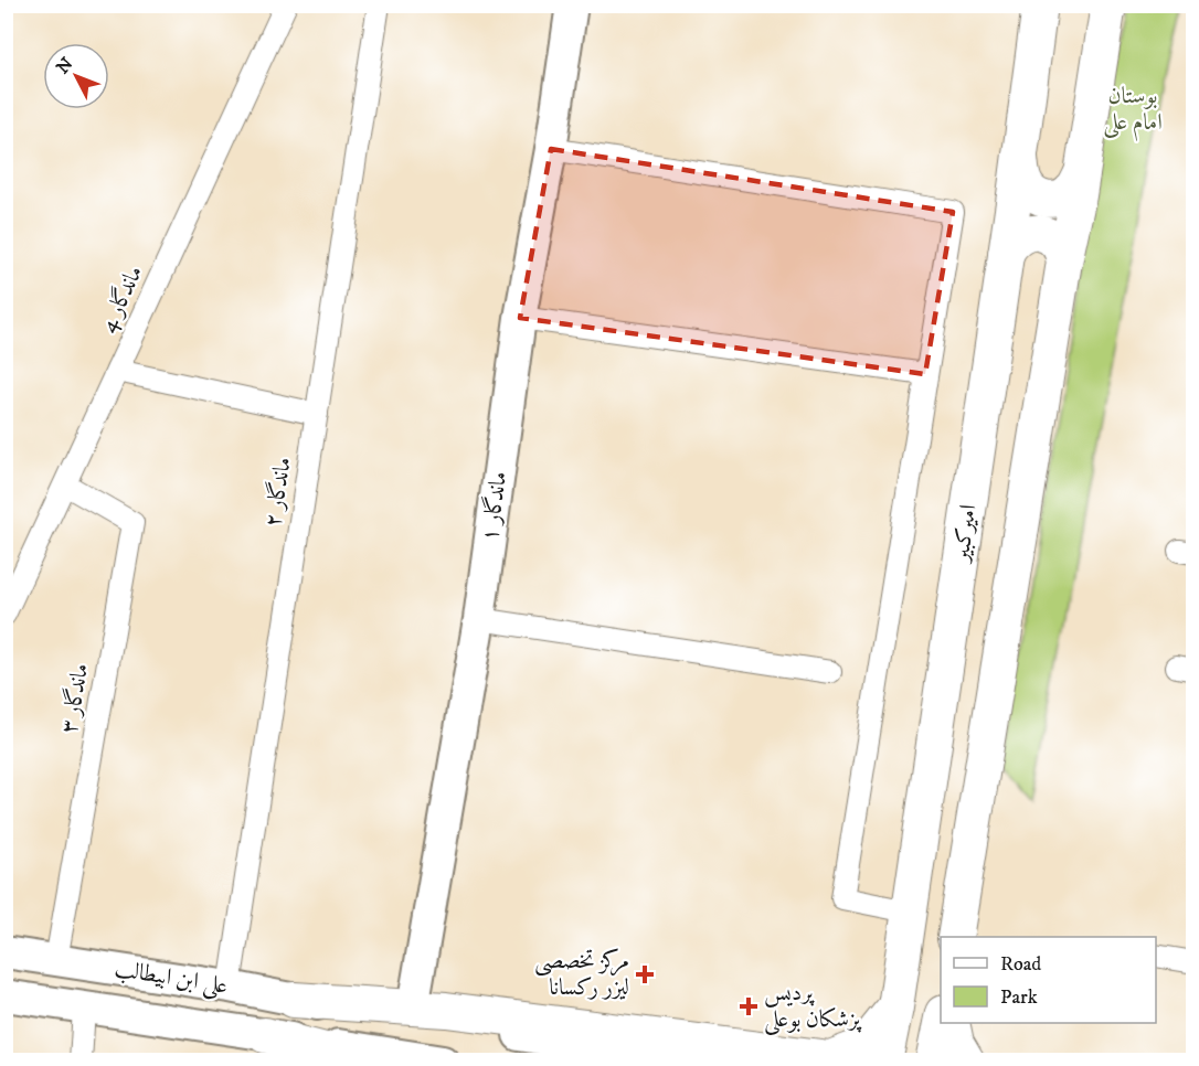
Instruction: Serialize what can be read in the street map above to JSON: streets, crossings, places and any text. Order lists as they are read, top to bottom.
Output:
{
  "streets": {
    "main road": ["ماندگار ۱", "امیرکبیر", "علی ابن ابیطالب"],
    "street": ["ماندگار 4", "ماندگار ۲", "ماندگار ۳"]
  },
  "crossings": [
    ["ماندگار 4", "ماندگار ۳"],
    ["ماندگار ۲", "علی ابن ابیطالب"],
    ["ماندگار ۳", "علی ابن ابیطالب"]
  ],
  "parks": ["بوستان امام علی"],
  "places": {
    "health": ["مرکز تخصصی لیزر رکسانا", "پردیس پزشکان بوعلی"]
  },
  "legend": ["Road", "Park"],
  "north": "top left"
}
